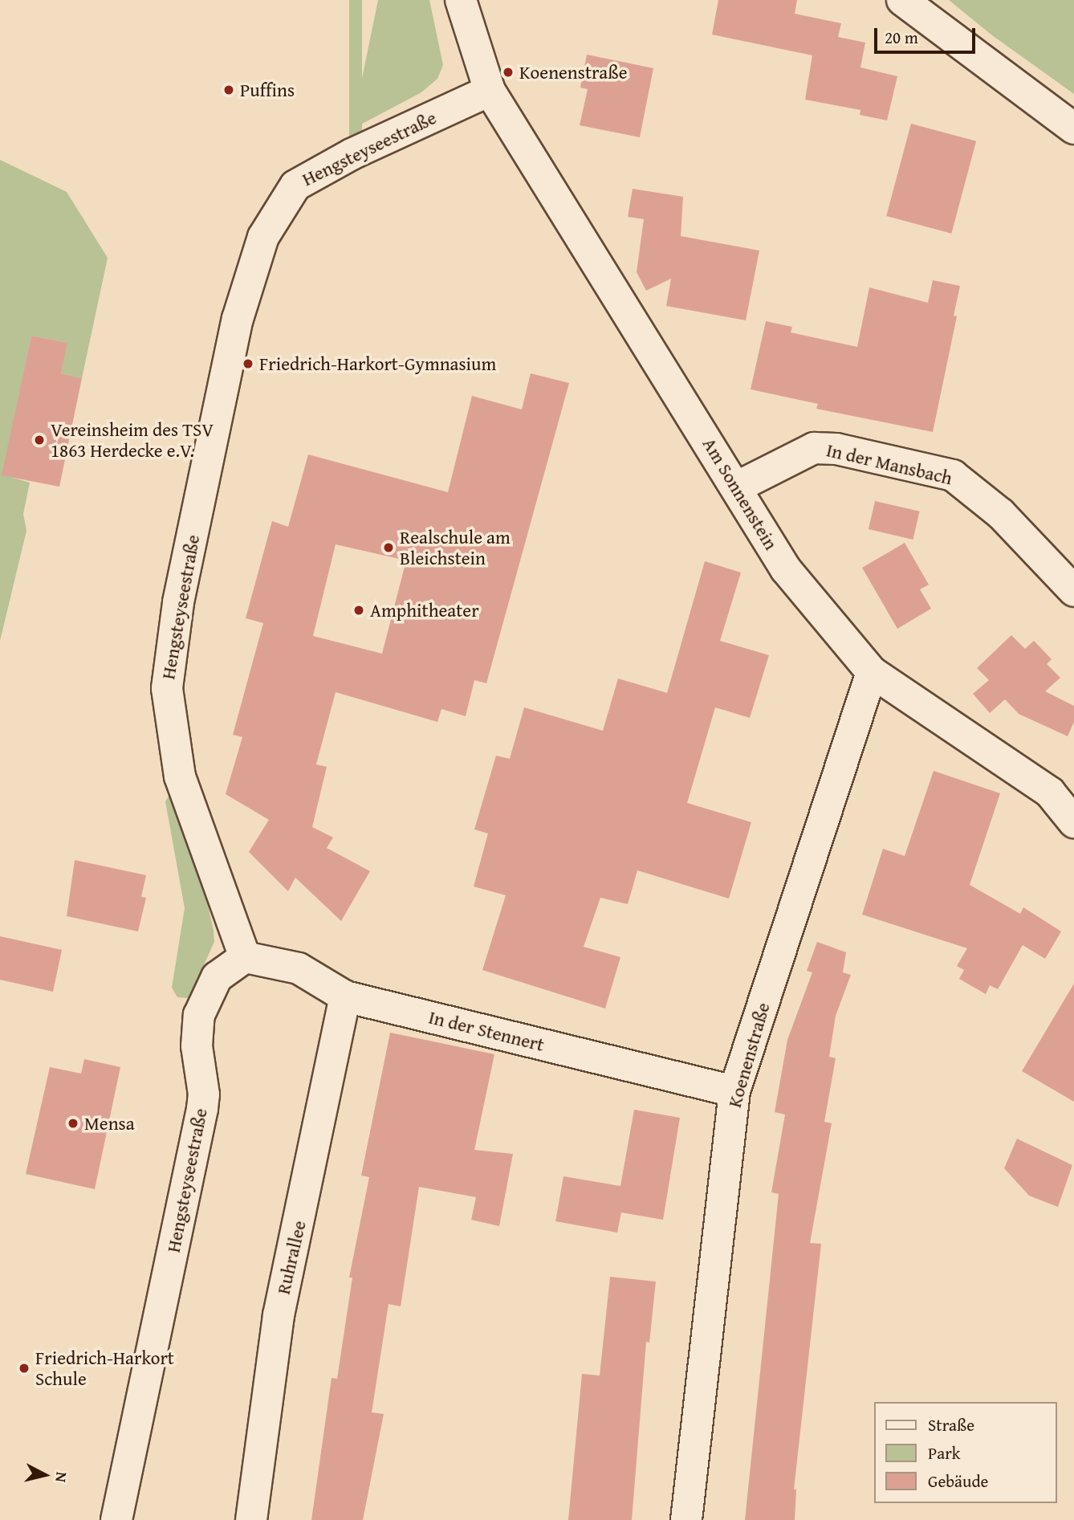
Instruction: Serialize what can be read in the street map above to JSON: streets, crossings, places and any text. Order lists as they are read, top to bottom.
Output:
{
  "streets": {
    "street": [
      "Hengsteyseestraße",
      "In der Mansbach",
      "Am Sonnenstein",
      "In der Stennert",
      "Koenenstraße",
      "Ruhrallee"
    ]
  },
  "crossings": [
    ["Hengsteyseestraße", "Am Sonnenstein"],
    ["Hengsteyseestraße", "In der Stennert"],
    ["In der Mansbach", "Am Sonnenstein"],
    ["Am Sonnenstein", "Koenenstraße"],
    ["In der Stennert", "Koenenstraße"],
    ["In der Stennert", "Ruhrallee"]
  ],
  "places": [
    "Koenenstraße",
    "Puffins",
    "Friedrich-Harkort-Gymnasium",
    "Vereinsheim des TSV 1863 Herdecke e.V.",
    "Realschule am Bleichstein",
    "Amphitheater",
    "Mensa",
    "Friedrich-Harkort Schule"
  ],
  "legend": ["Straße", "Park", "Gebäude"],
  "scale_bar": "20 m",
  "north": "right"
}
